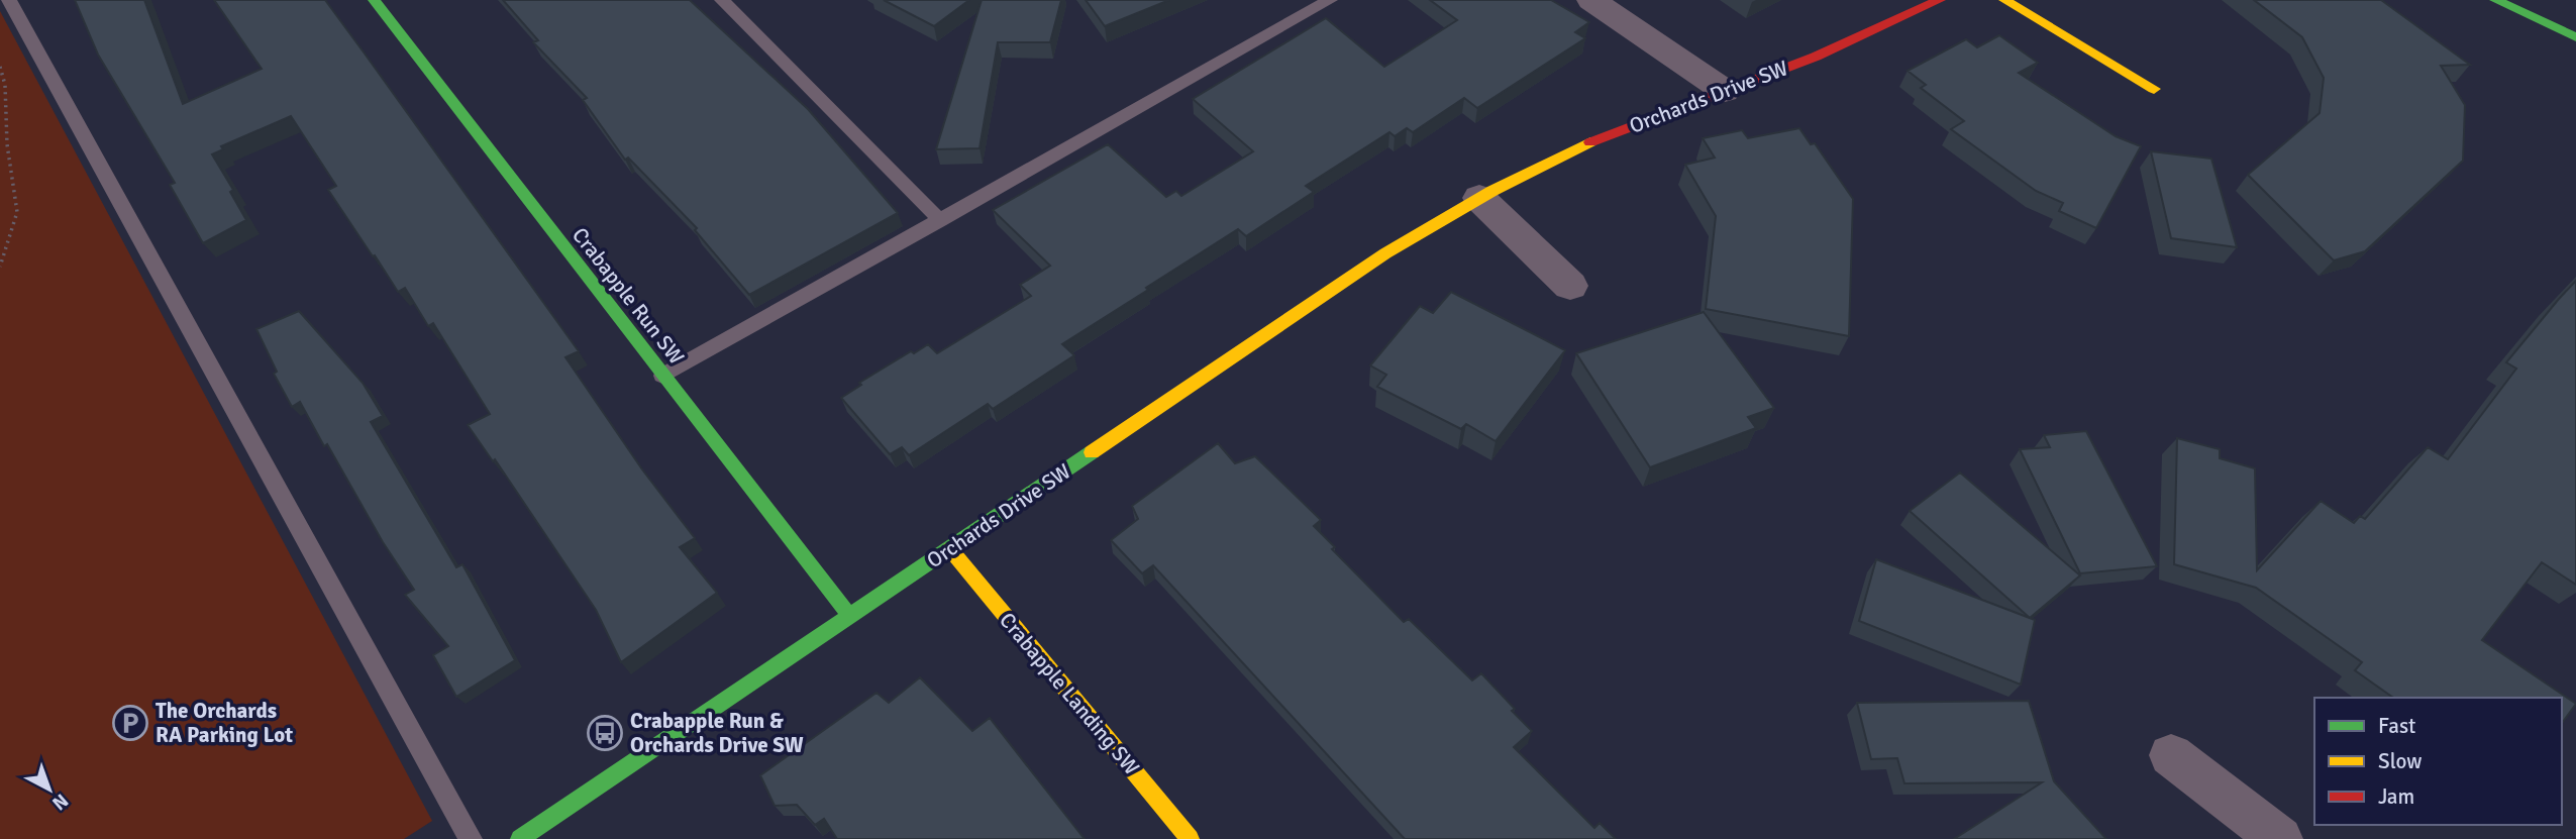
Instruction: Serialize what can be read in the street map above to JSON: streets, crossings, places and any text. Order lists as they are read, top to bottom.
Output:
{
  "streets": {
    "street": ["Orchards Drive SW", "Crabapple Run SW", "Crabapple Landing SW"]
  },
  "crossings": [
    ["Orchards Drive SW", "Crabapple Run SW"],
    ["Orchards Drive SW", "Crabapple Landing SW"]
  ],
  "places": {
    "parking": ["The Orchards RA Parking Lot"],
    "bus stop": ["Crabapple Run & Orchards Drive SW"]
  },
  "legend": ["Fast", "Slow", "Jam"],
  "north": "bottom right"
}
